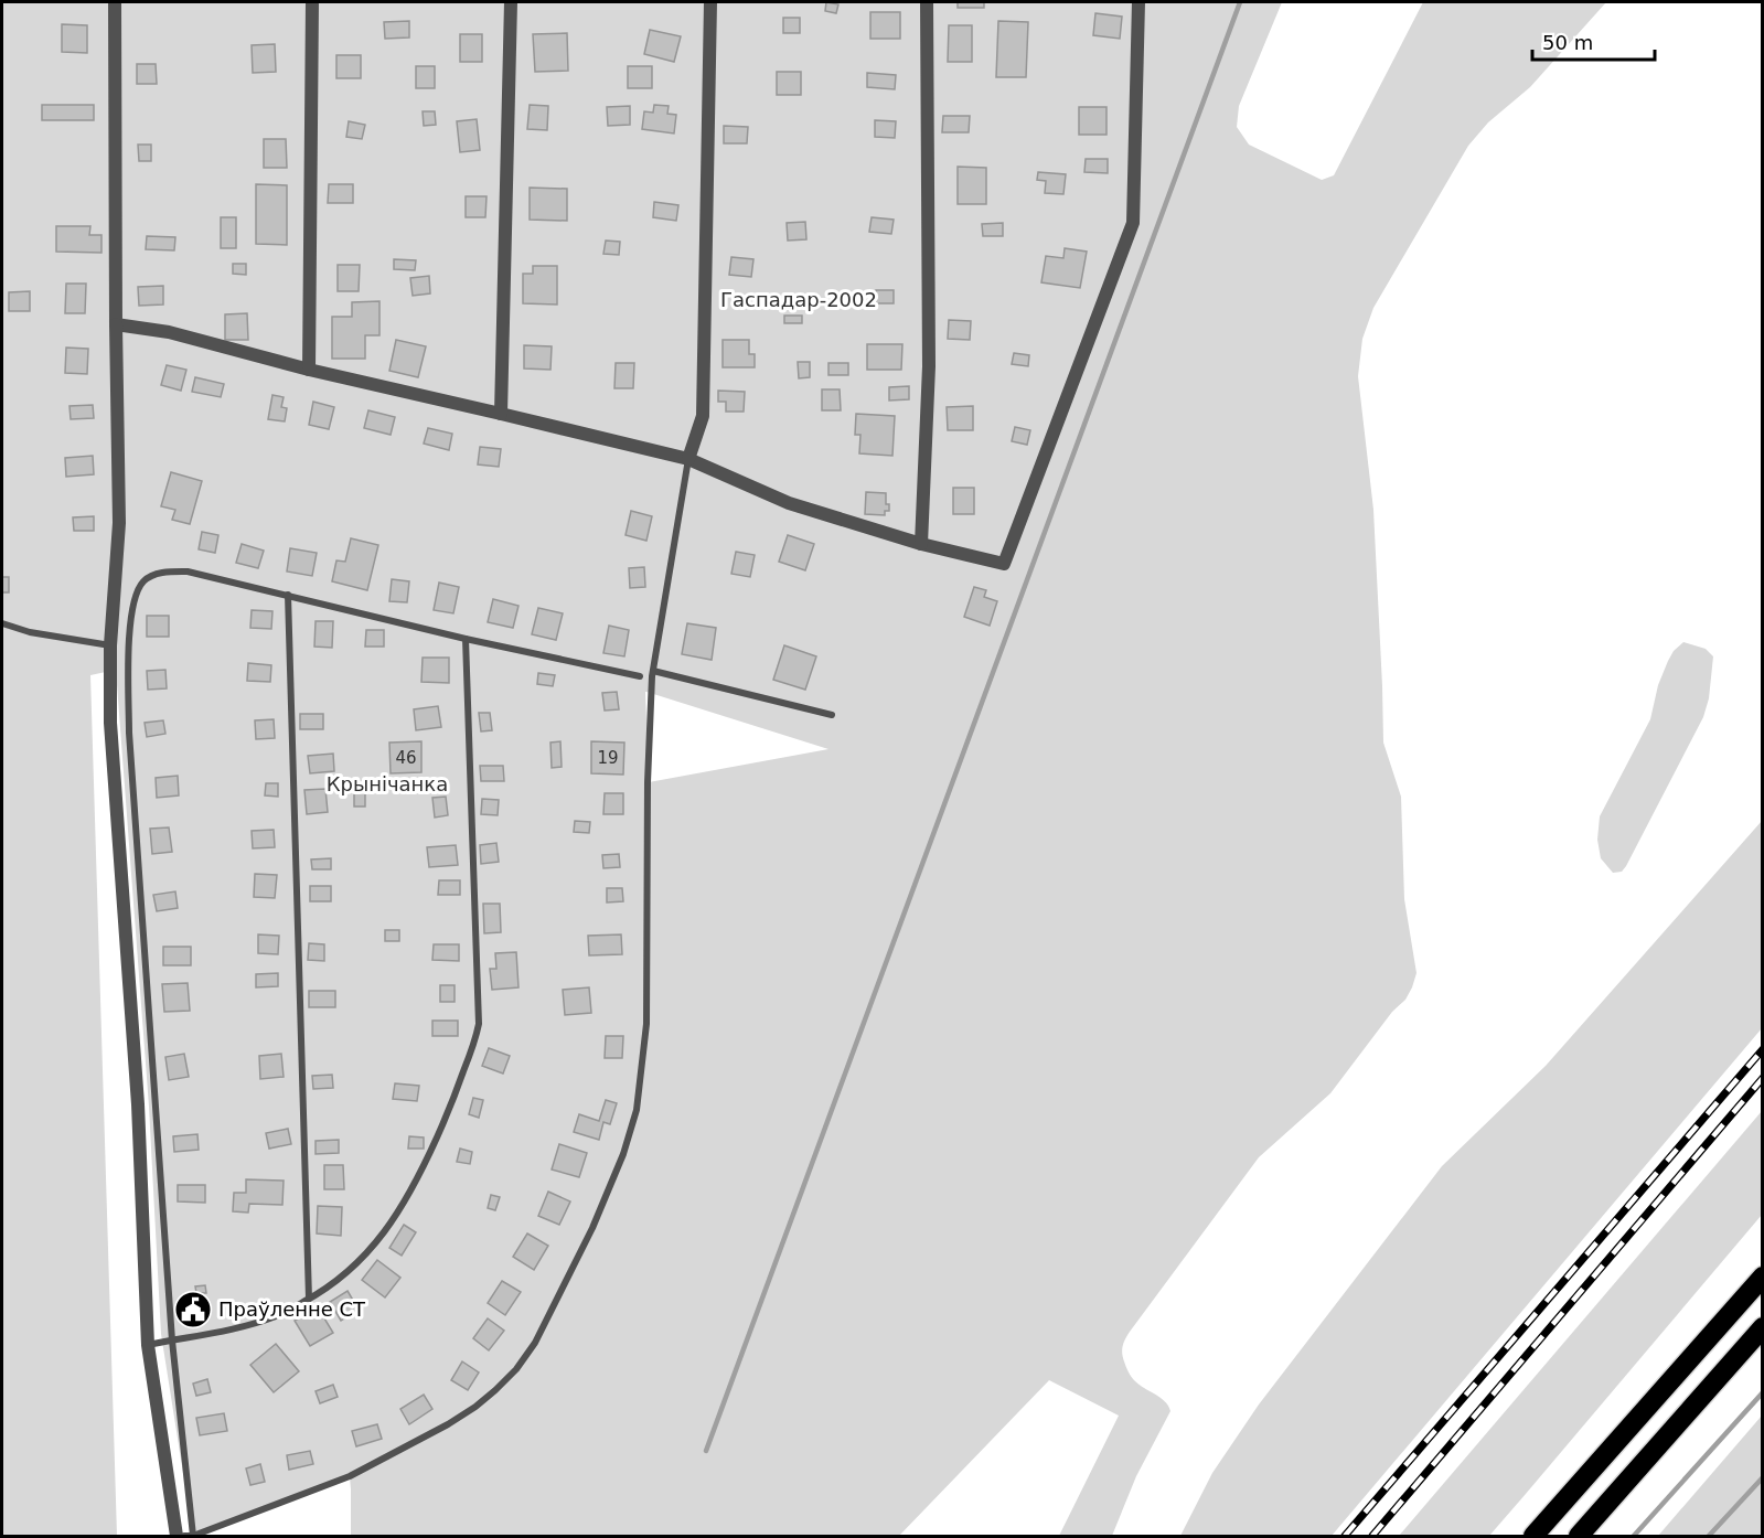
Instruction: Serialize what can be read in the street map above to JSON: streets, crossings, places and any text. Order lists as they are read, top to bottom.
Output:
{
  "parks": ["Гаспадар-2002", "Крынічанка"],
  "places": {
    "public building": ["Праўленне СТ"]
  },
  "house_numbers": ["46", "19"],
  "scale_bar": "50 m"
}
